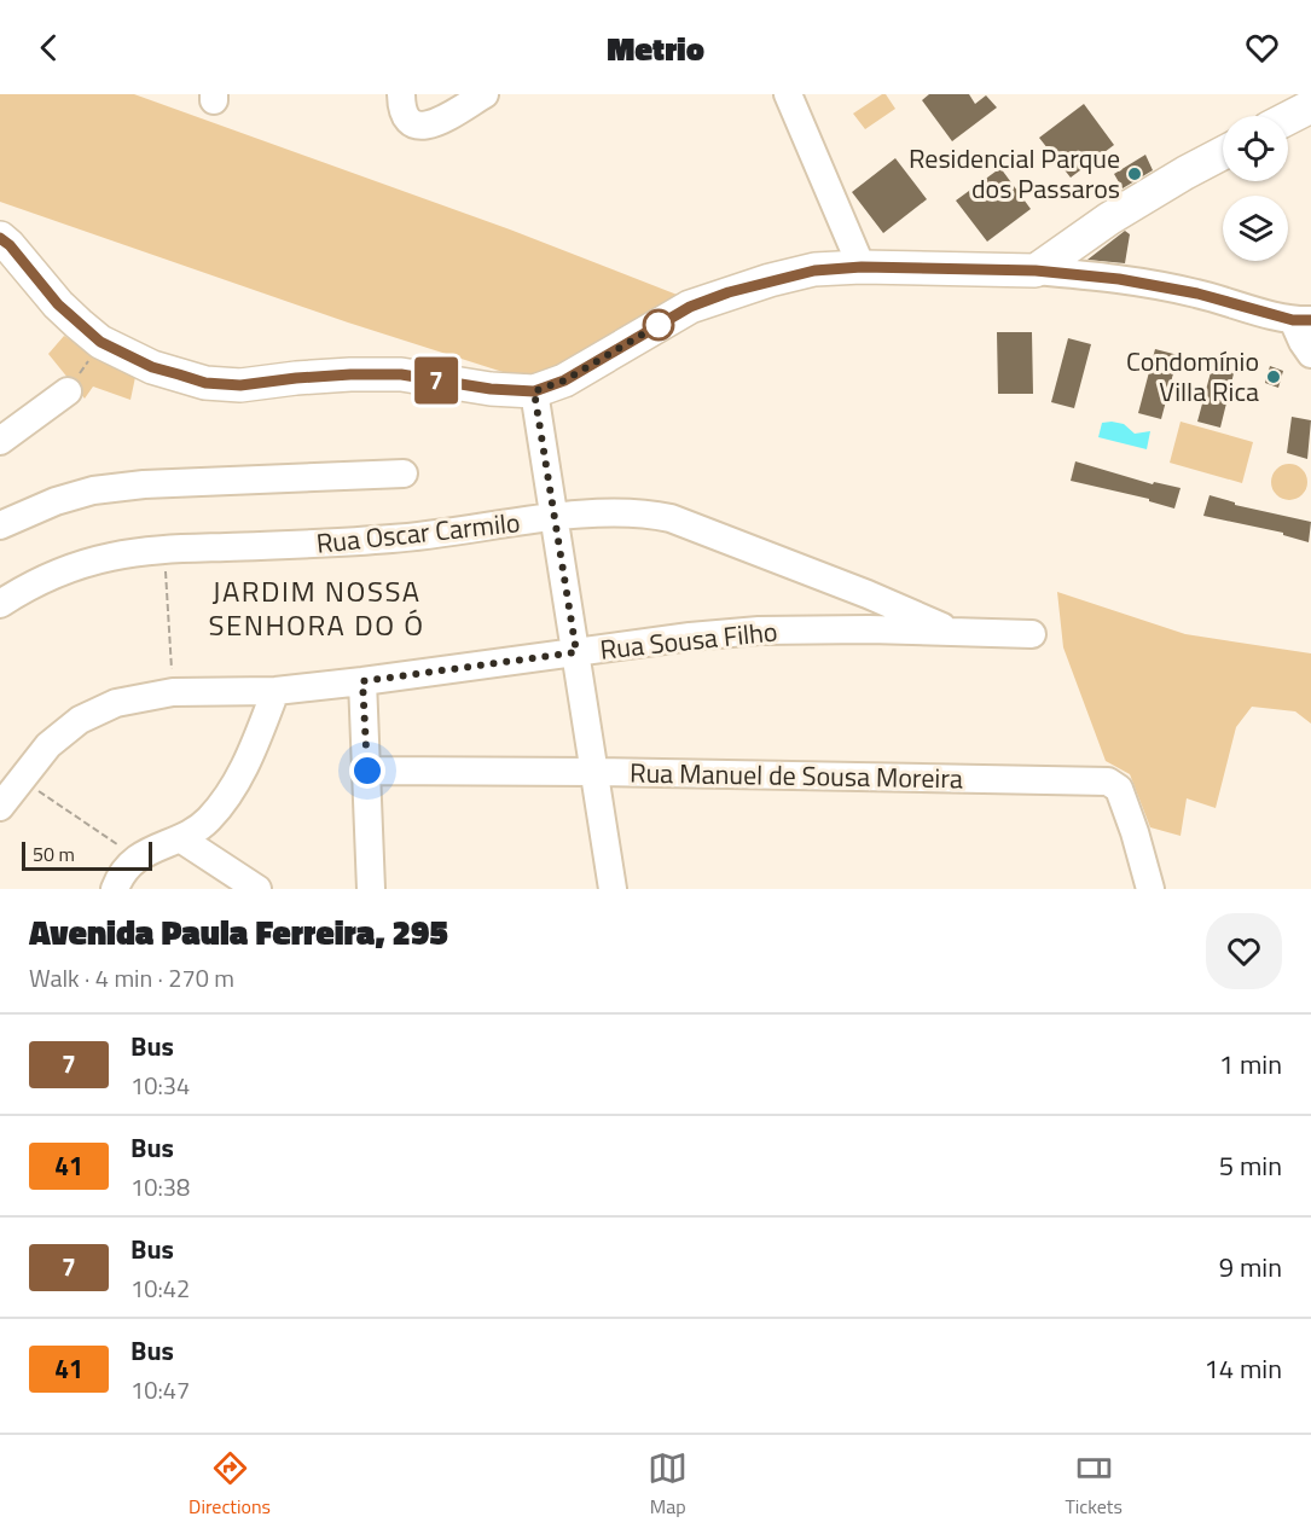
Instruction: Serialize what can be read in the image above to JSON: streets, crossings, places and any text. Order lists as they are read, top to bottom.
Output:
{
  "streets": {
    "street": ["Rua Oscar Carmilo", "Rua Sousa Filho", "Rua Manuel de Sousa Moreira"]
  },
  "crossings": [
    ["Rua Oscar Carmilo", "Rua Sousa Filho"]
  ],
  "districts": ["JARDIM NOSSA SENHORA DO Ó"],
  "places": ["Residencial Parque dos Passaros", "Condomínio Villa Rica"],
  "lines": ["bus line 7"],
  "scale_bar": "50 m",
  "page": {
    "header": "Metrio",
    "on_map": "7",
    "scale": "50 m",
    "heading": ["Avenida Paula Ferreira, 295", "Walk · 4 min · 270 m"],
    "list": [
      {
        "mark": "7",
        "name": "Bus",
        "note": "10:34",
        "value": "1 min"
      },
      {
        "mark": "41",
        "name": "Bus",
        "note": "10:38",
        "value": "5 min"
      },
      {
        "mark": "7",
        "name": "Bus",
        "note": "10:42",
        "value": "9 min"
      },
      {
        "mark": "41",
        "name": "Bus",
        "note": "10:47",
        "value": "14 min"
      }
    ],
    "tabs": ["Directions", "Map", "Tickets"]
  }
}
